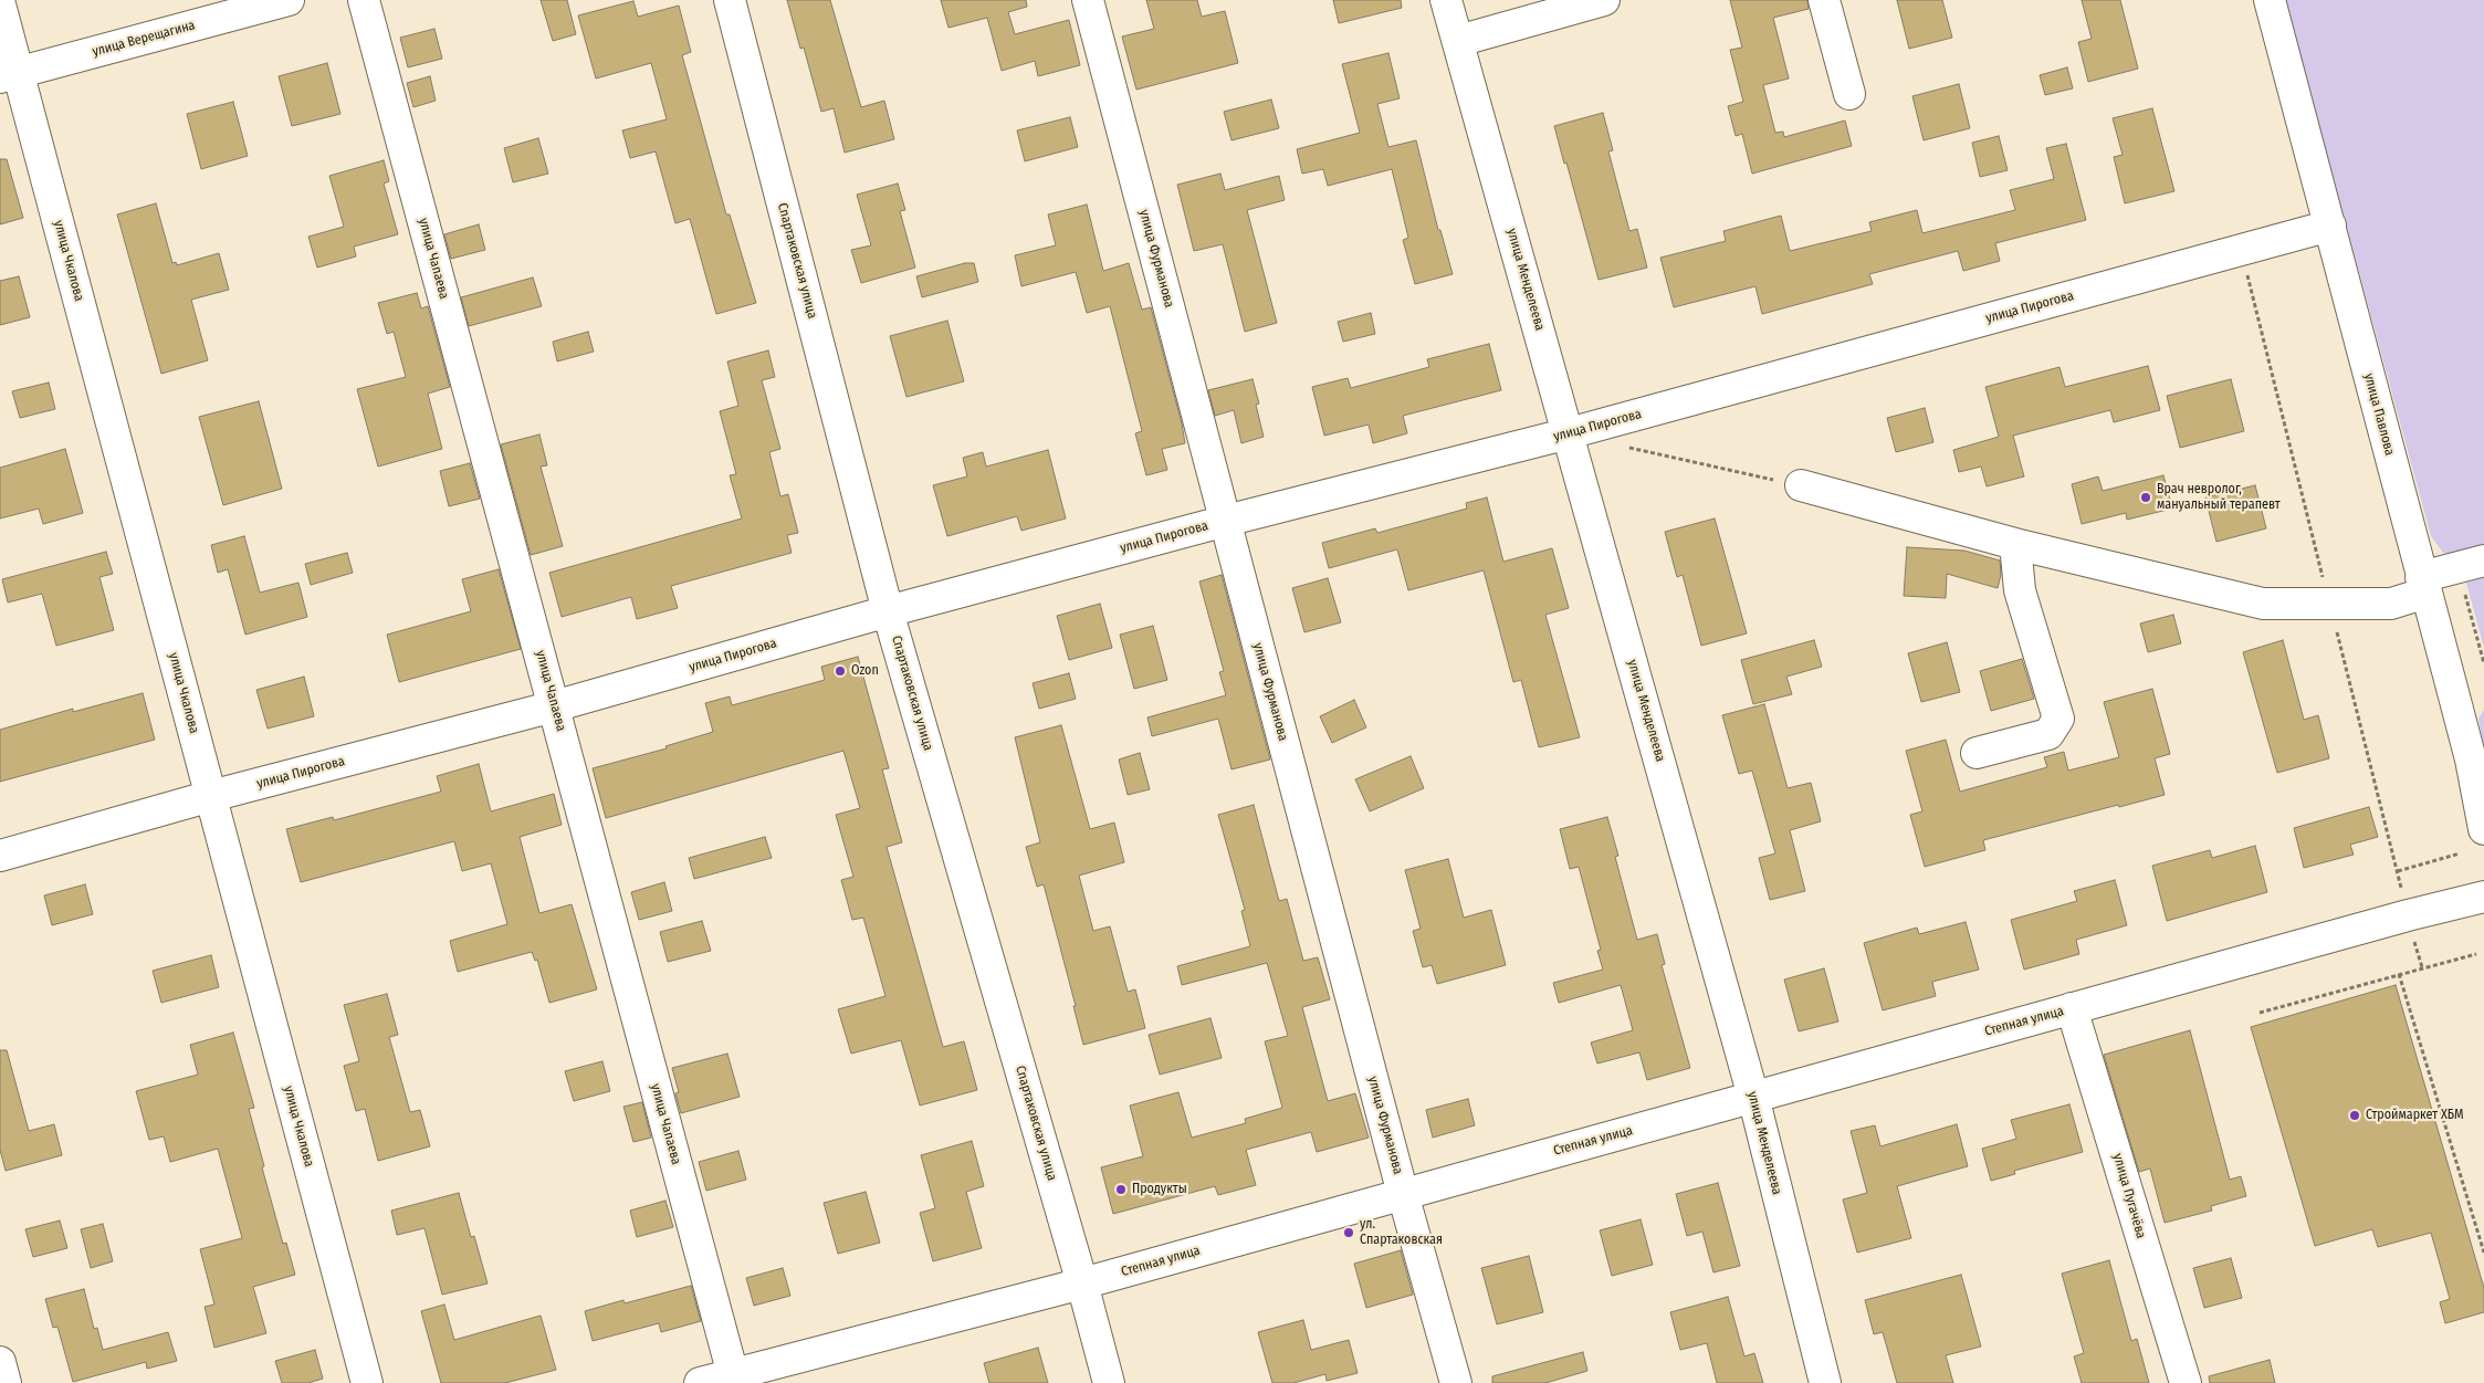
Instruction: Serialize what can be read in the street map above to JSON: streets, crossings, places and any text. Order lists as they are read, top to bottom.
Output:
{
  "streets": {
    "street": [
      "улица Верещагина",
      "улица Чапаева",
      "улица Фурманова",
      "улица Чкалова",
      "Спартаковская улица",
      "улица Менделеева",
      "улица Пирогова",
      "улица Павлова",
      "Степная улица",
      "улица Пугачёва"
    ]
  },
  "crossings": [
    ["улица Верещагина", "улица Чкалова"],
    ["улица Чапаева", "улица Пирогова"],
    ["улица Чапаева", "Степная улица"],
    ["улица Фурманова", "улица Пирогова"],
    ["улица Фурманова", "Степная улица"],
    ["улица Чкалова", "улица Пирогова"],
    ["Спартаковская улица", "улица Пирогова"],
    ["Спартаковская улица", "Степная улица"],
    ["улица Менделеева", "улица Пирогова"],
    ["улица Менделеева", "Степная улица"],
    ["улица Пирогова", "улица Павлова"],
    ["Степная улица", "улица Пугачёва"]
  ],
  "places": [
    "Врач невролог, мануальный терапевт",
    "Ozon",
    "Строймаркет ХБМ",
    "Продукты",
    "ул. Спартаковская"
  ]
}
